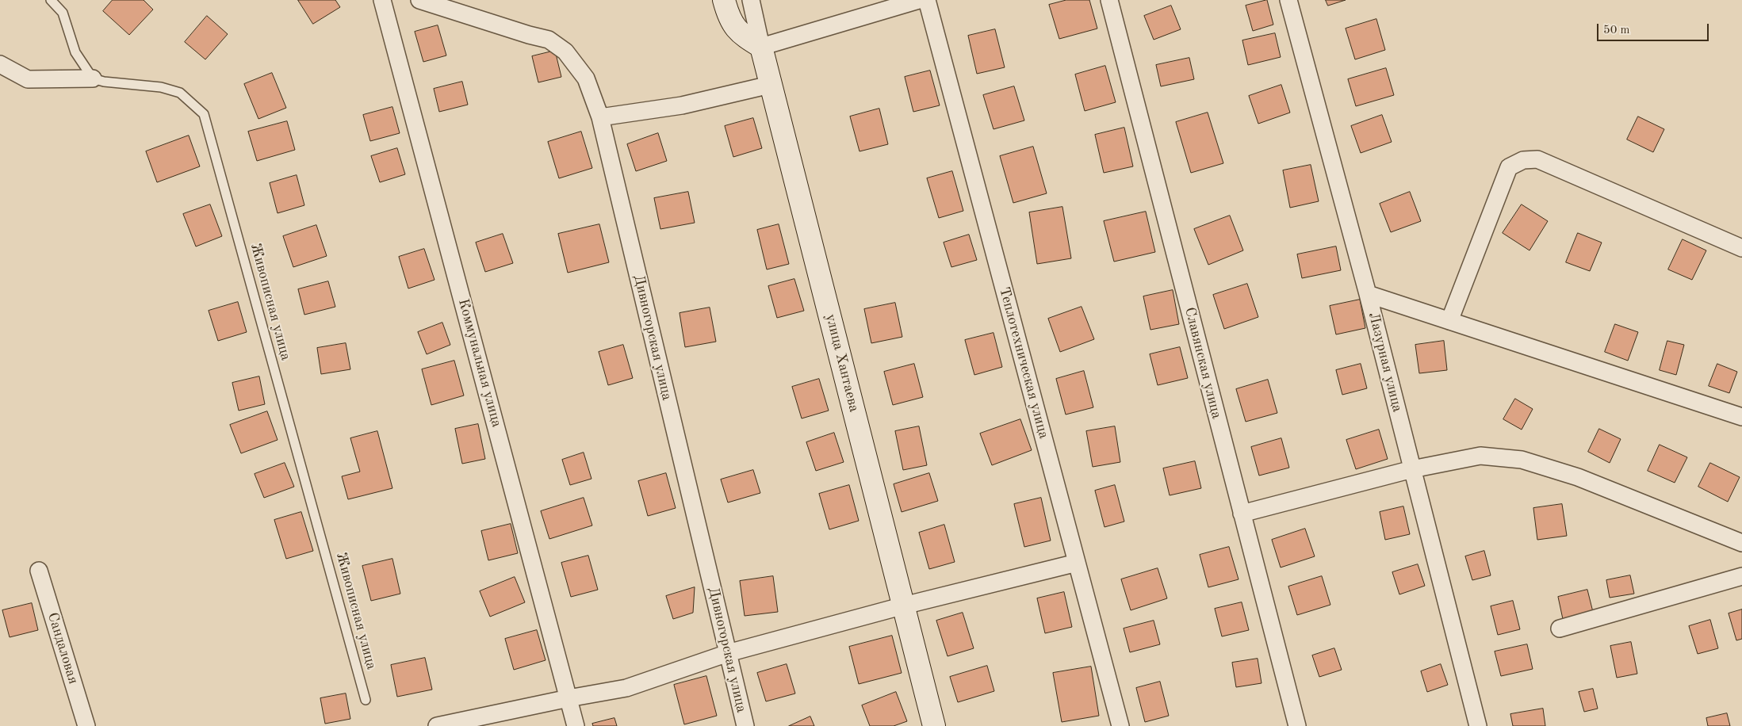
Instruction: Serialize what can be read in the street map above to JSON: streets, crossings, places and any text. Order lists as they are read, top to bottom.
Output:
{
  "streets": {
    "street": [
      "Дивногорская улица",
      "Лазурная улица",
      "Коммунальная улица",
      "улица Хантаева",
      "Теплотехническая улица",
      "Славянская улица",
      "Сандаловая"
    ],
    "lane": ["Живописная улица"]
  },
  "scale_bar": "50 m"
}
